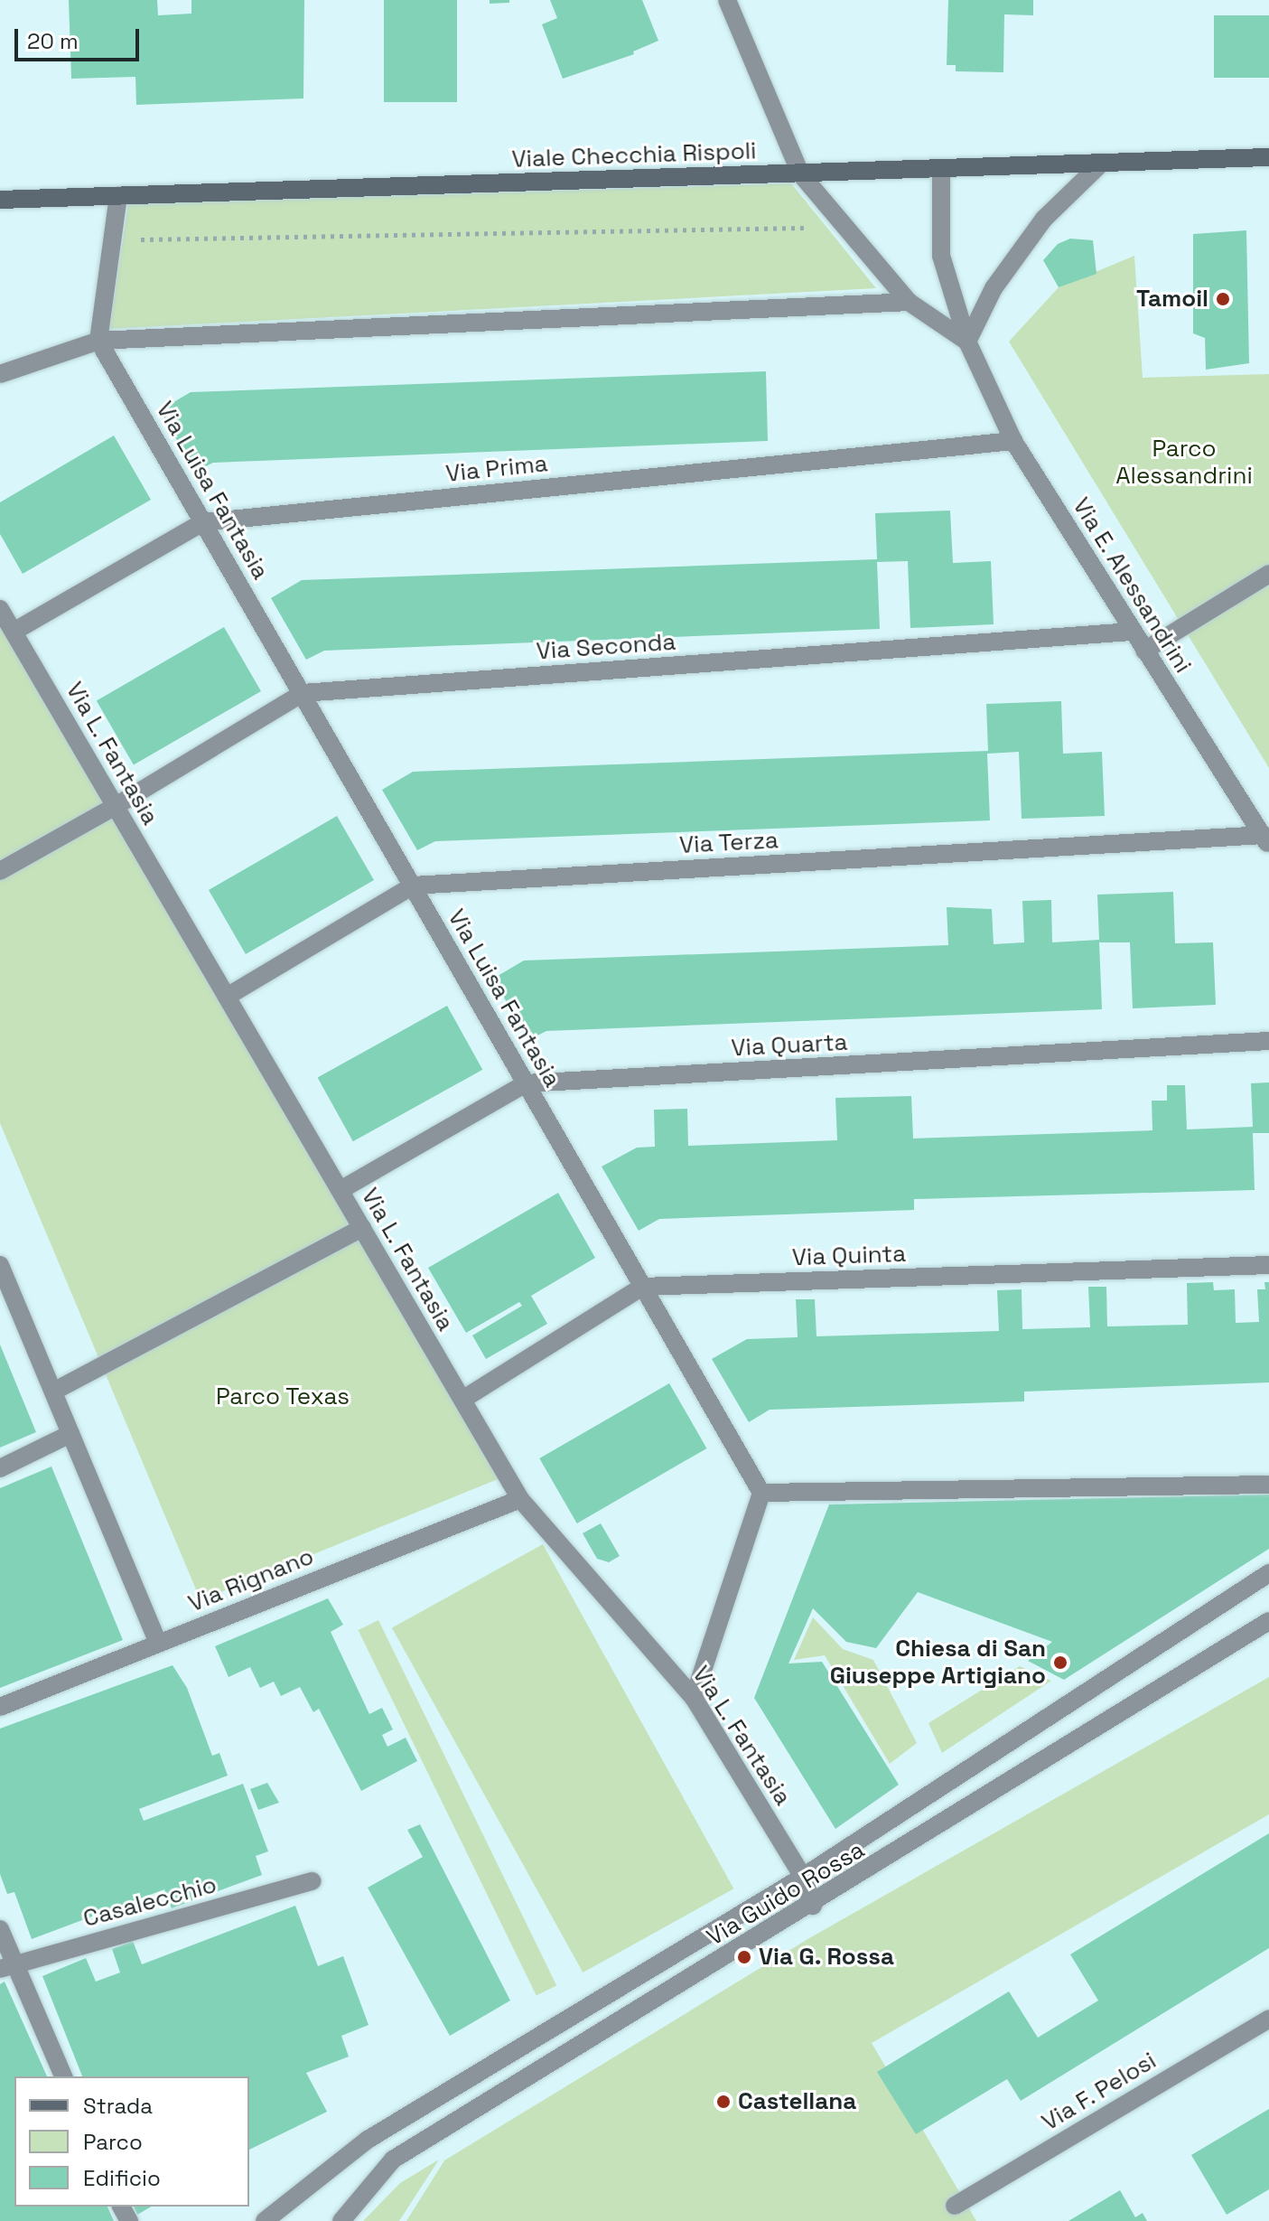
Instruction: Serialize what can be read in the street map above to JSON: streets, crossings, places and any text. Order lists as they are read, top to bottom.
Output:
{
  "streets": {
    "main road": ["Viale Checchia Rispoli"],
    "street": [
      "Via Prima",
      "Via Luisa Fantasia",
      "Via E. Alessandrini",
      "Via Seconda",
      "Via L. Fantasia",
      "Via Terza",
      "Via Quarta",
      "Via Quinta",
      "Via Rignano",
      "Via Guido Rossa",
      "Casalecchio",
      "Via F. Pelosi"
    ]
  },
  "crossings": [
    ["Viale Checchia Rispoli", "Via E. Alessandrini"],
    ["Via Prima", "Via Luisa Fantasia"],
    ["Via Prima", "Via E. Alessandrini"],
    ["Via Prima", "Via L. Fantasia"],
    ["Via Luisa Fantasia", "Via Seconda"],
    ["Via Luisa Fantasia", "Via Terza"],
    ["Via Luisa Fantasia", "Via Quarta"],
    ["Via Luisa Fantasia", "Via Quinta"],
    ["Via E. Alessandrini", "Via Seconda"],
    ["Via E. Alessandrini", "Via Terza"],
    ["Via Seconda", "Via L. Fantasia"],
    ["Via L. Fantasia", "Via Terza"],
    ["Via L. Fantasia", "Via Quarta"],
    ["Via L. Fantasia", "Via Rignano"],
    ["Via L. Fantasia", "Via Guido Rossa"]
  ],
  "parks": ["Parco Alessandrini", "Parco Texas"],
  "places": [
    "Tamoil",
    "Chiesa di San Giuseppe Artigiano",
    "Via G. Rossa",
    "Castellana"
  ],
  "legend": ["Strada", "Parco", "Edificio"],
  "scale_bar": "20 m"
}
